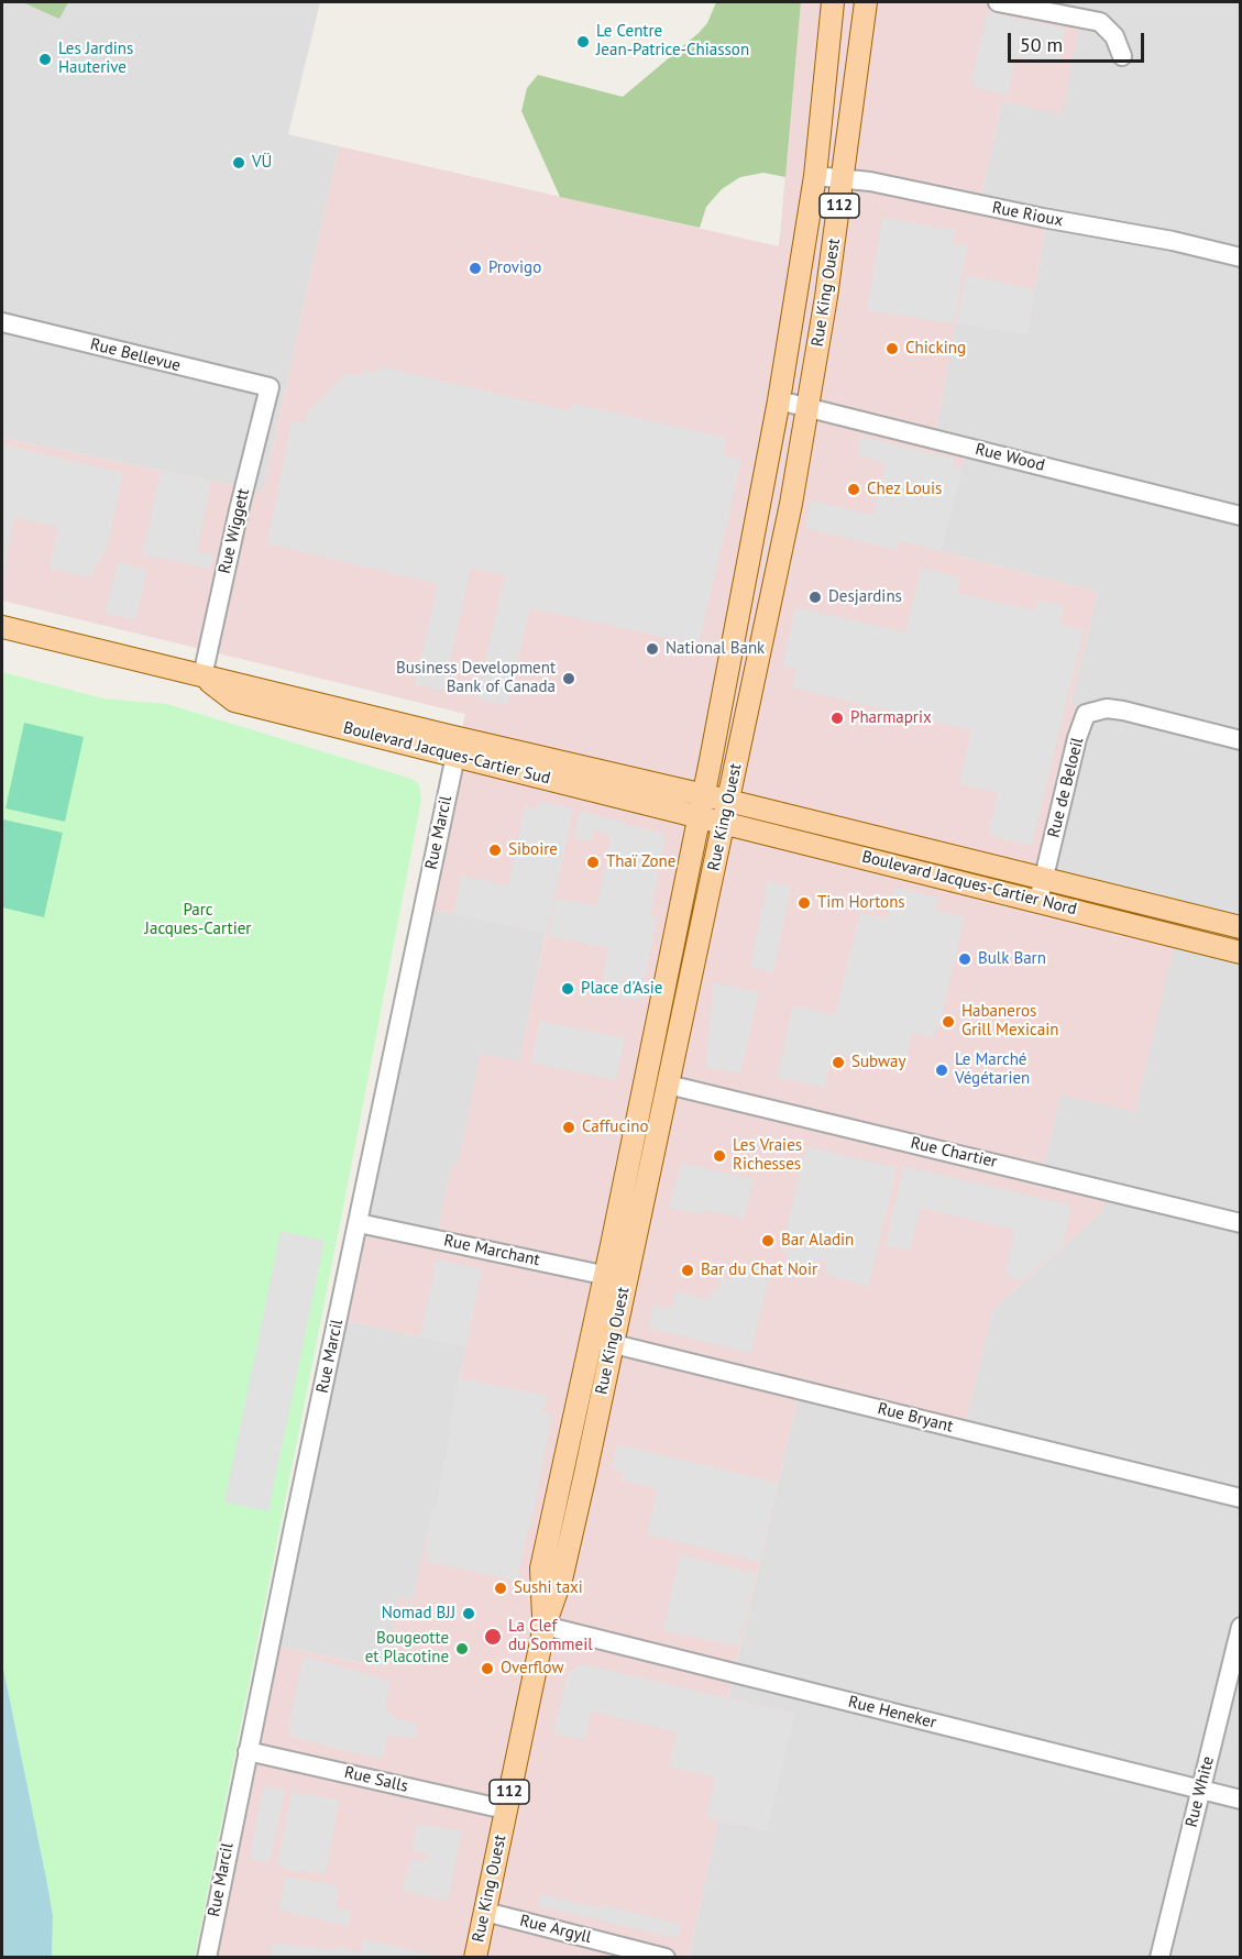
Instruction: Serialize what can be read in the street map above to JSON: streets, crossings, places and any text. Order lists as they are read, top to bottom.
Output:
{
  "streets": {
    "main road": [
      "112",
      "Rue King Ouest",
      "Boulevard Jacques-Cartier Sud",
      "Boulevard Jacques-Cartier Nord"
    ],
    "street": [
      "Rue Rioux",
      "Rue Bellevue",
      "Rue Wood",
      "Rue Wiggett",
      "Rue de Beloeil",
      "Rue Marcil",
      "Rue Chartier",
      "Rue Marchant",
      "Rue Bryant",
      "Rue Heneker",
      "Rue Salls",
      "Rue White",
      "Rue Argyll"
    ]
  },
  "crossings": [
    ["Rue Rioux", "Rue King Ouest"],
    ["Rue King Ouest", "Rue Wood"],
    ["Rue King Ouest", "Boulevard Jacques-Cartier Sud"],
    ["Rue King Ouest", "Boulevard Jacques-Cartier Nord"],
    ["Rue King Ouest", "Rue Chartier"],
    ["Rue King Ouest", "Rue Marchant"],
    ["Rue King Ouest", "Rue Bryant"],
    ["Rue King Ouest", "Rue Heneker"],
    ["Rue King Ouest", "Rue Salls"],
    ["Rue King Ouest", "Rue Argyll"],
    ["Rue Bellevue", "Rue Wiggett"],
    ["Rue Wiggett", "Boulevard Jacques-Cartier Sud"],
    ["Boulevard Jacques-Cartier Sud", "Rue Marcil"],
    ["Boulevard Jacques-Cartier Sud", "Boulevard Jacques-Cartier Nord"],
    ["Rue de Beloeil", "Boulevard Jacques-Cartier Nord"],
    ["Rue Marcil", "Rue Marchant"],
    ["Rue Marcil", "Rue Salls"],
    ["Rue Heneker", "Rue White"]
  ],
  "parks": ["Parc Jacques-Cartier"],
  "places": [
    "Le Centre Jean-Patrice-Chiasson",
    "Les Jardins Hauterive",
    "VÜ",
    "Provigo",
    "Chicking",
    "Chez Louis",
    "Desjardins",
    "National Bank",
    "Business Development Bank of Canada",
    "Pharmaprix",
    "Siboire",
    "Thaï Zone",
    "Tim Hortons",
    "Bulk Barn",
    "Place d'Asie",
    "Habaneros Grill Mexicain",
    "Subway",
    "Le Marché Végétarien",
    "Caffucino",
    "Les Vraies Richesses",
    "Bar Aladin",
    "Bar du Chat Noir",
    "Sushi taxi",
    "Nomad BJJ",
    "La Clef du Sommeil",
    "Bougeotte et Placotine",
    "Overflow"
  ],
  "scale_bar": "50 m"
}
